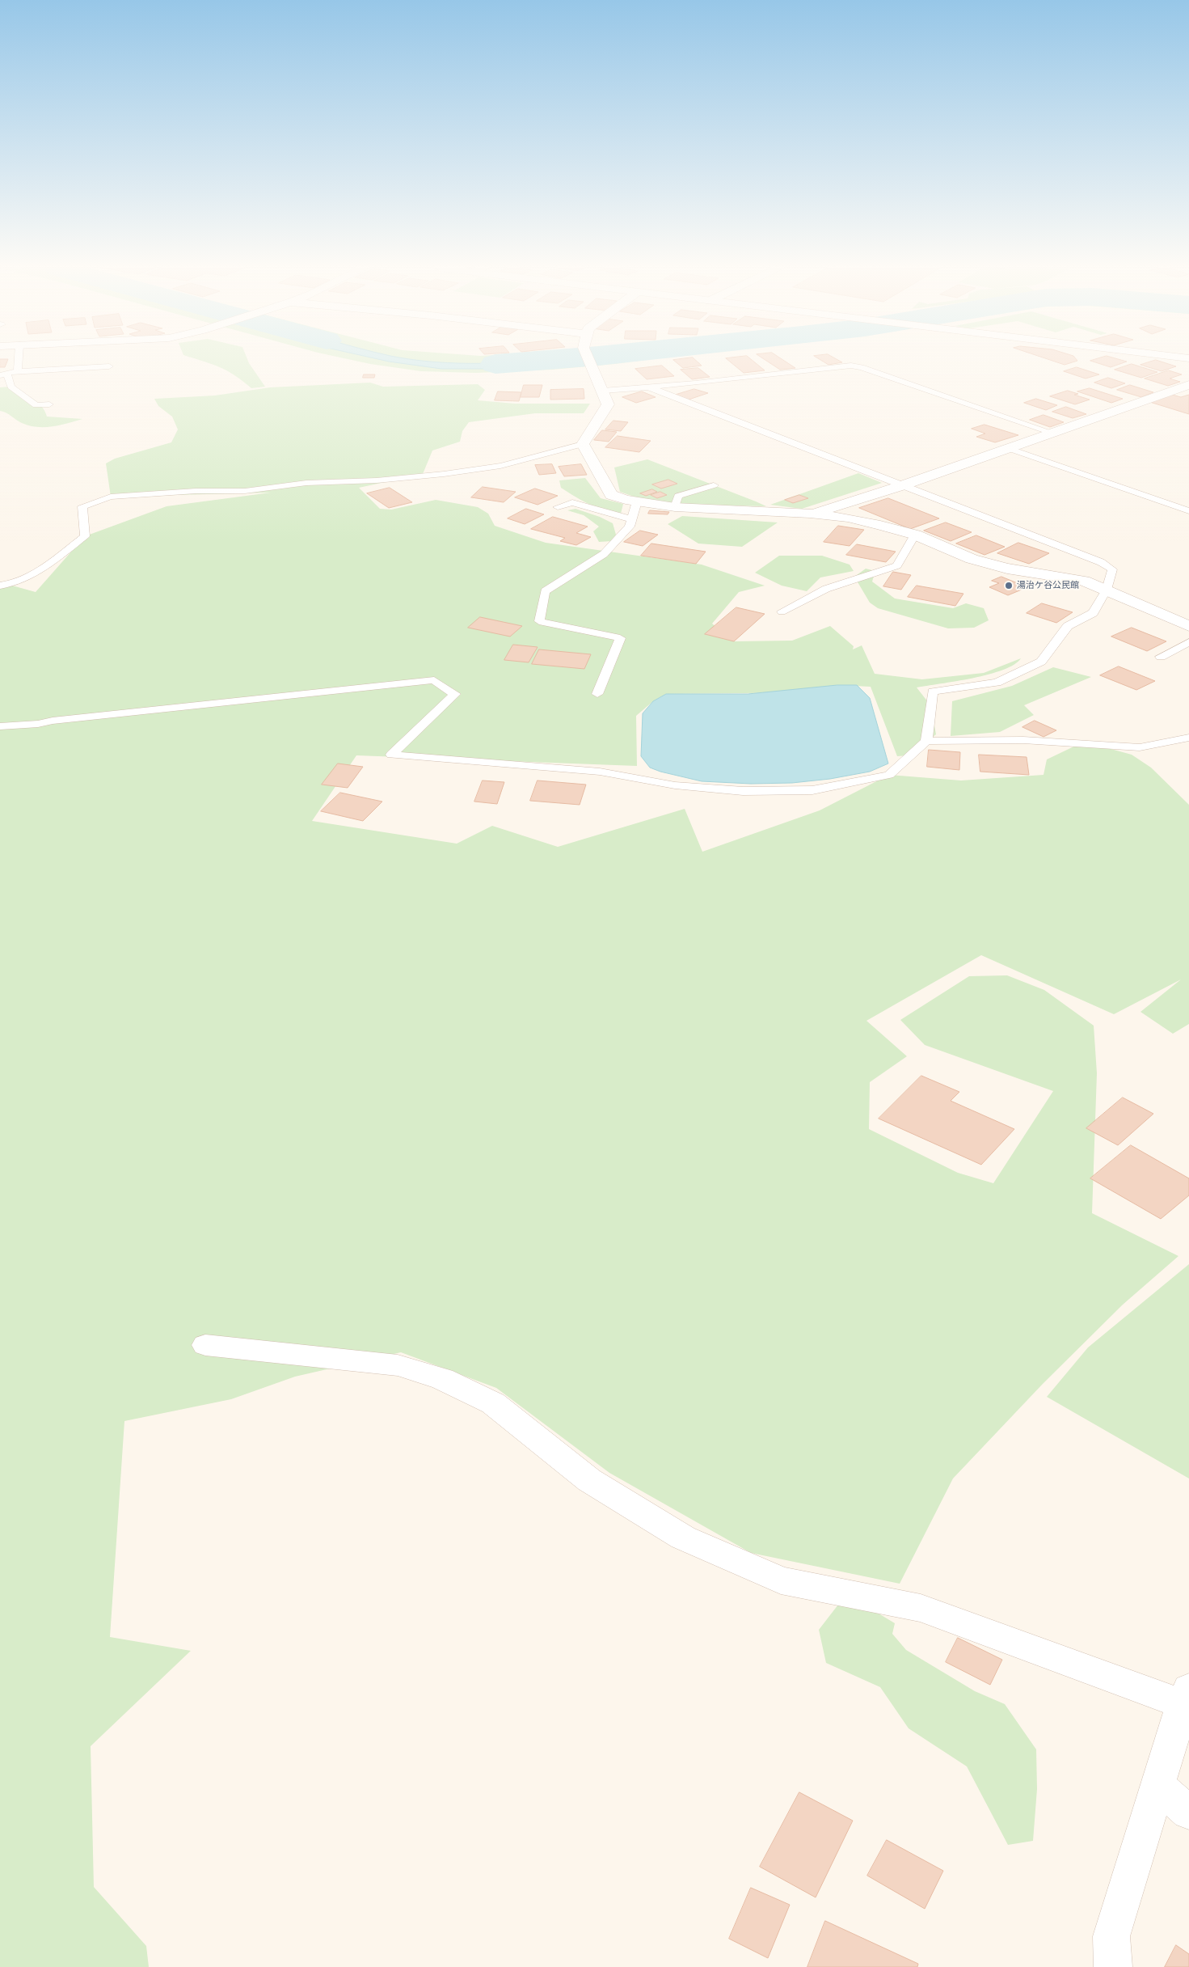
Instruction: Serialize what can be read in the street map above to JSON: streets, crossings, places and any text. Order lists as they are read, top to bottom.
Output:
{
  "places": ["湯治ケ谷公民館"]
}
